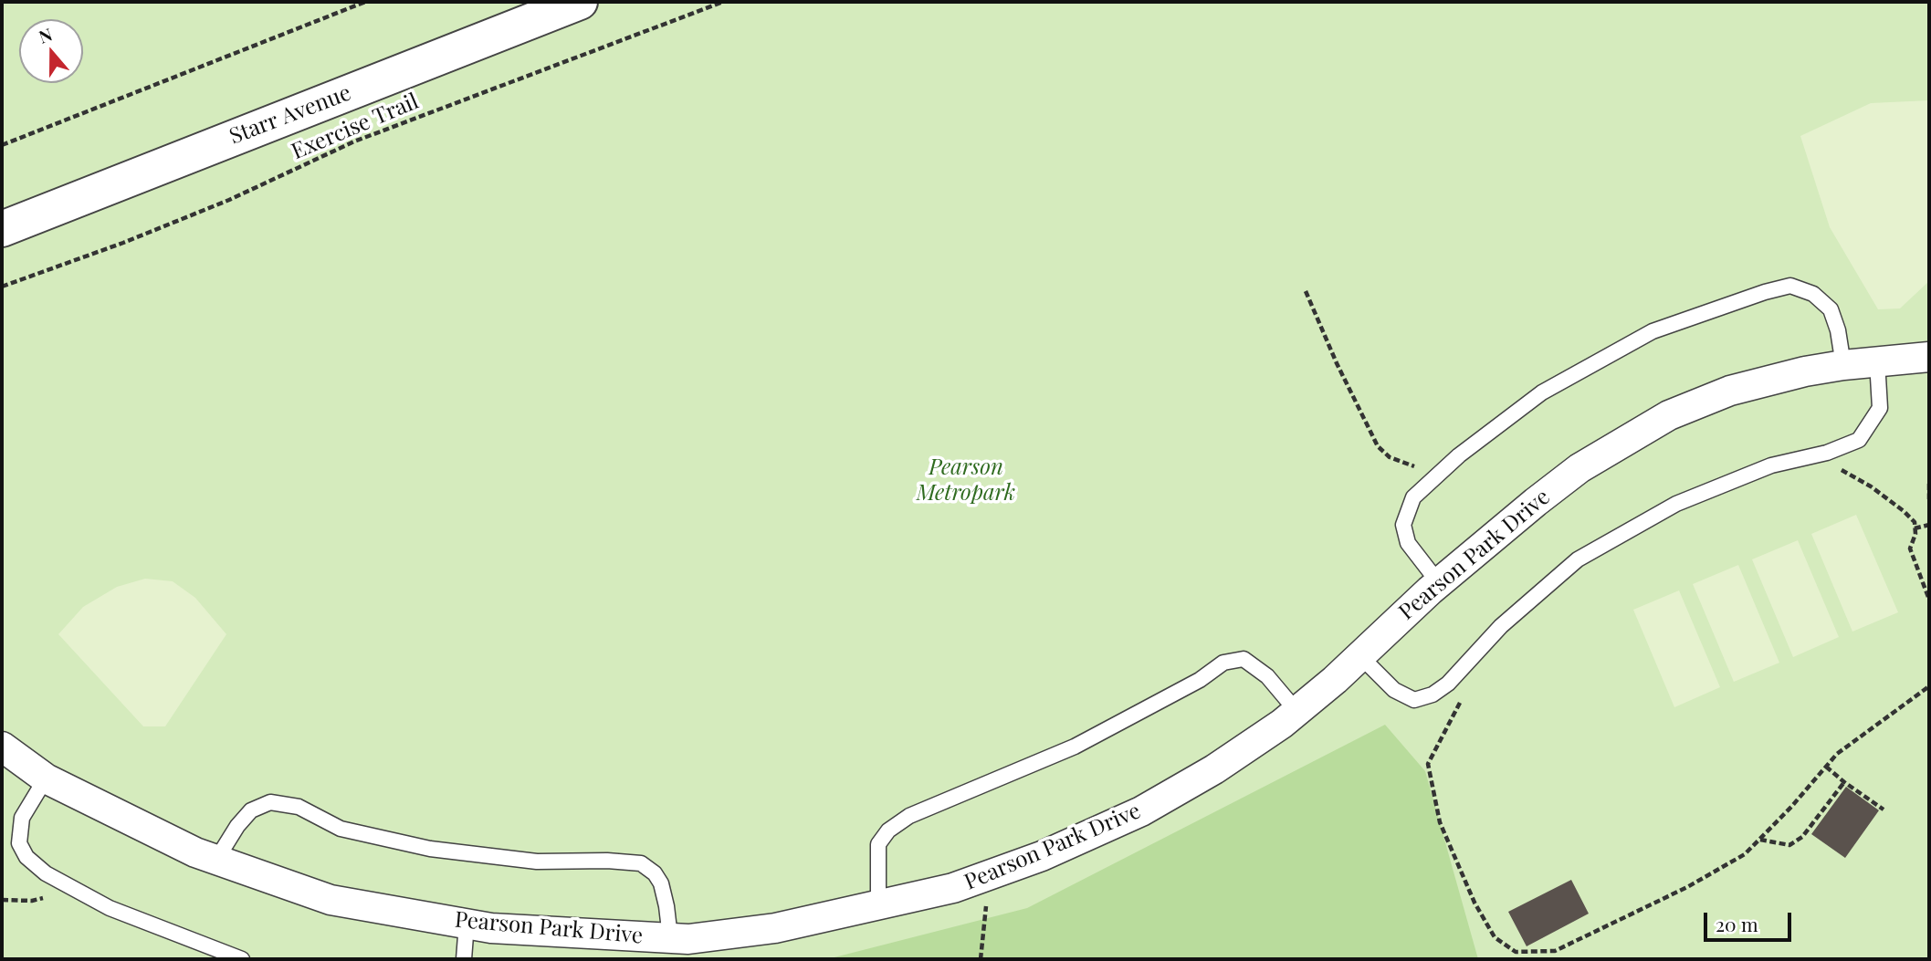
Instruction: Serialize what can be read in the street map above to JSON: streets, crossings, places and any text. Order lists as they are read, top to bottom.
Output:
{
  "streets": {
    "street": ["Starr Avenue", "Pearson Park Drive"],
    "path": ["Exercise Trail"]
  },
  "parks": ["Pearson Metropark"],
  "scale_bar": "20 m",
  "north": "top"
}
